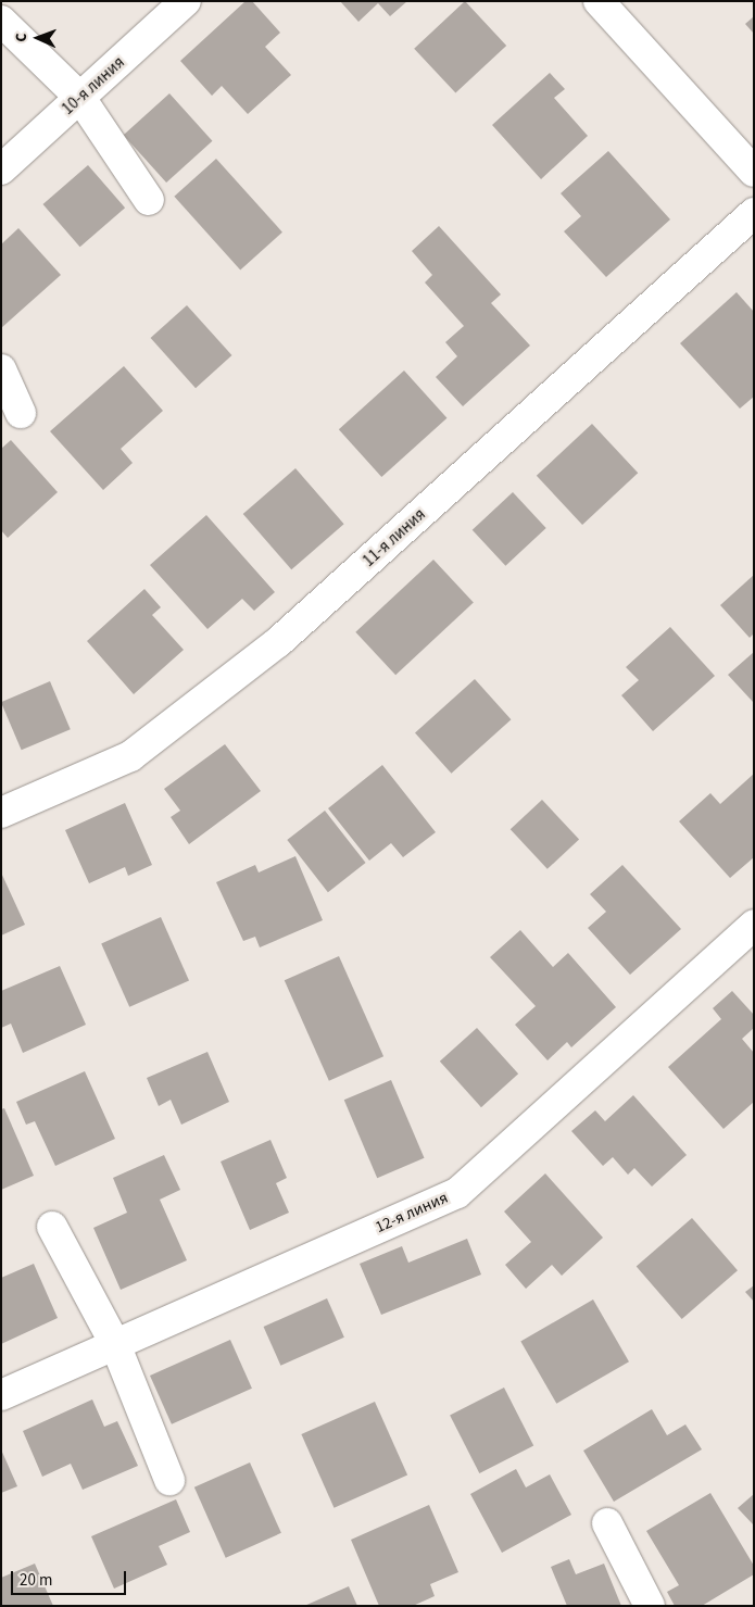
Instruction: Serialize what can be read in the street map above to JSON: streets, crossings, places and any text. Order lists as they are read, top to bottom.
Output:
{
  "streets": {
    "street": ["10-я линия", "11-я линия", "12-я линия"]
  },
  "scale_bar": "20 m",
  "north": "left"
}
